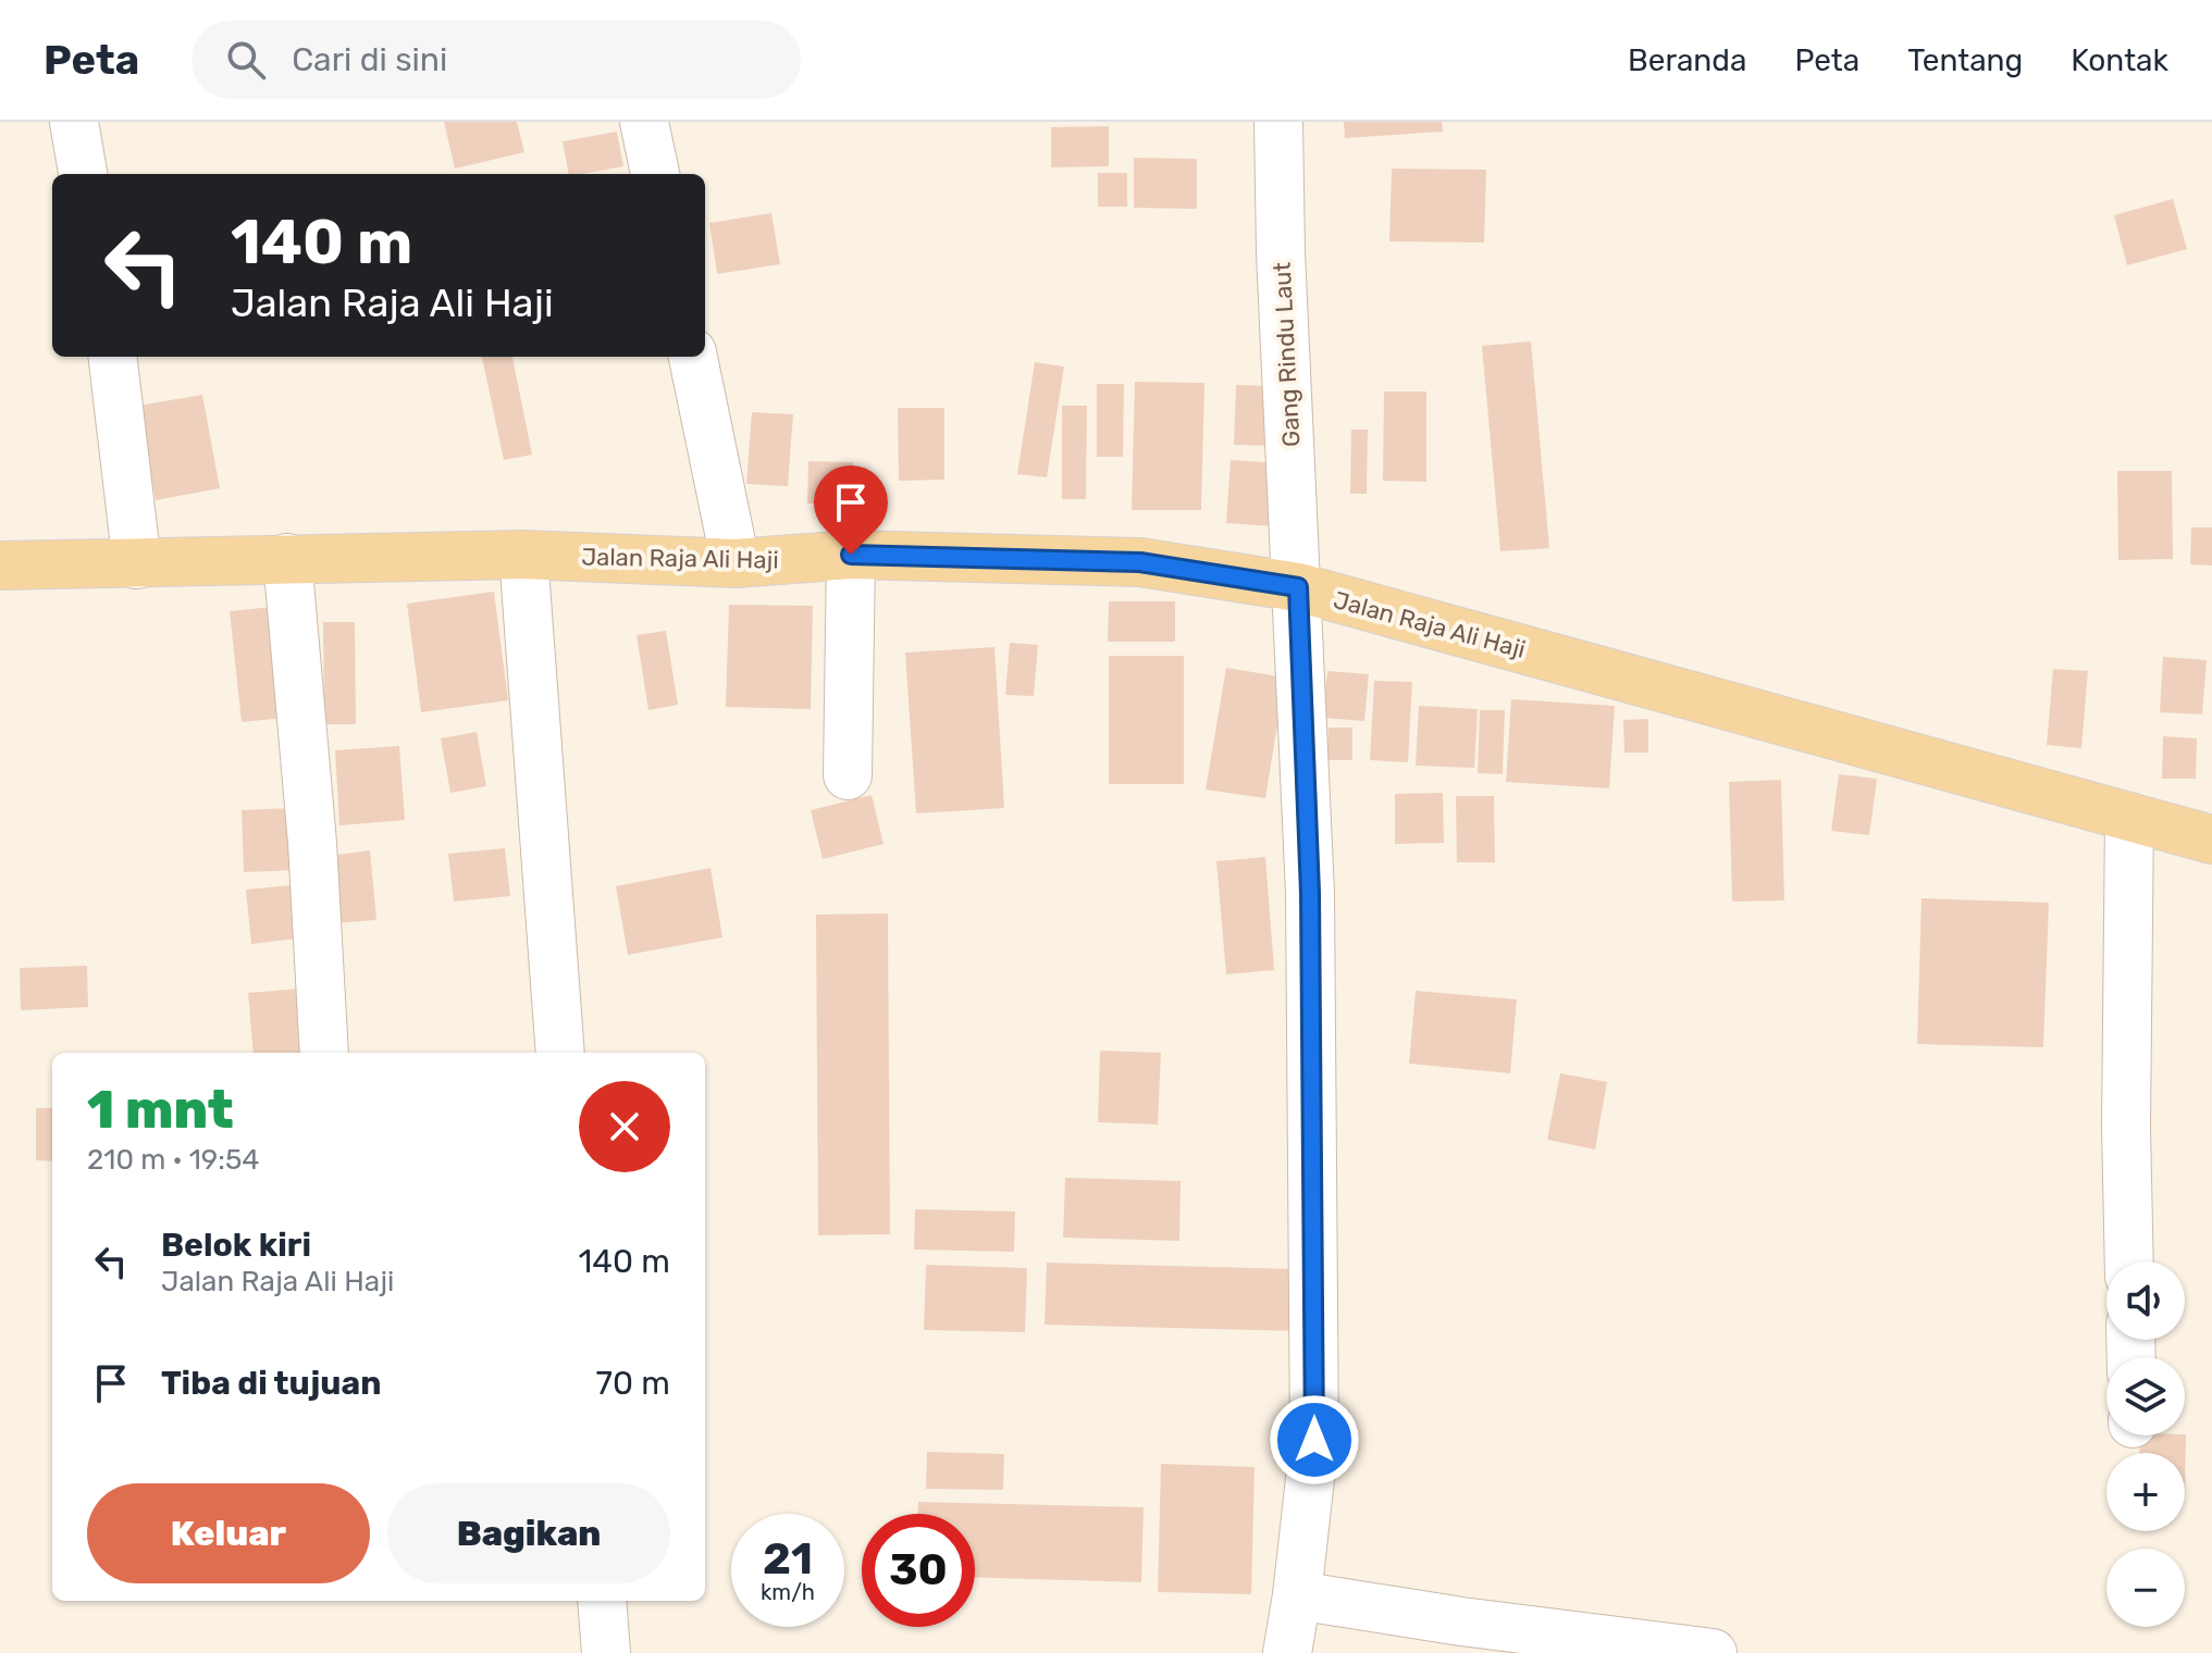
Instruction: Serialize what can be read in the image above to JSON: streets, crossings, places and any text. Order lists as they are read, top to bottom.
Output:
{
  "streets": {
    "main road": ["Jalan Raja Ali Haji"],
    "street": ["Gang Rindu Laut"]
  },
  "crossings": [
    ["Gang Rindu Laut", "Jalan Raja Ali Haji"]
  ],
  "page": {
    "header": "Peta",
    "search": "Cari di sini",
    "nav": [
      "Beranda",
      "Peta",
      "Tentang",
      "Kontak"
    ],
    "turn": ["140 m", "Jalan Raja Ali Haji"],
    "heading": ["1 mnt", "210 m · 19:54"],
    "list": [
      {
        "name": "Belok kiri",
        "note": "Jalan Raja Ali Haji",
        "value": "140 m"
      },
      {
        "name": "Tiba di tujuan",
        "value": "70 m"
      }
    ],
    "map_buttons": ["+", "−"],
    "buttons": ["Keluar", "Bagikan"],
    "speed": "21 km/h",
    "limit": "30"
  }
}
